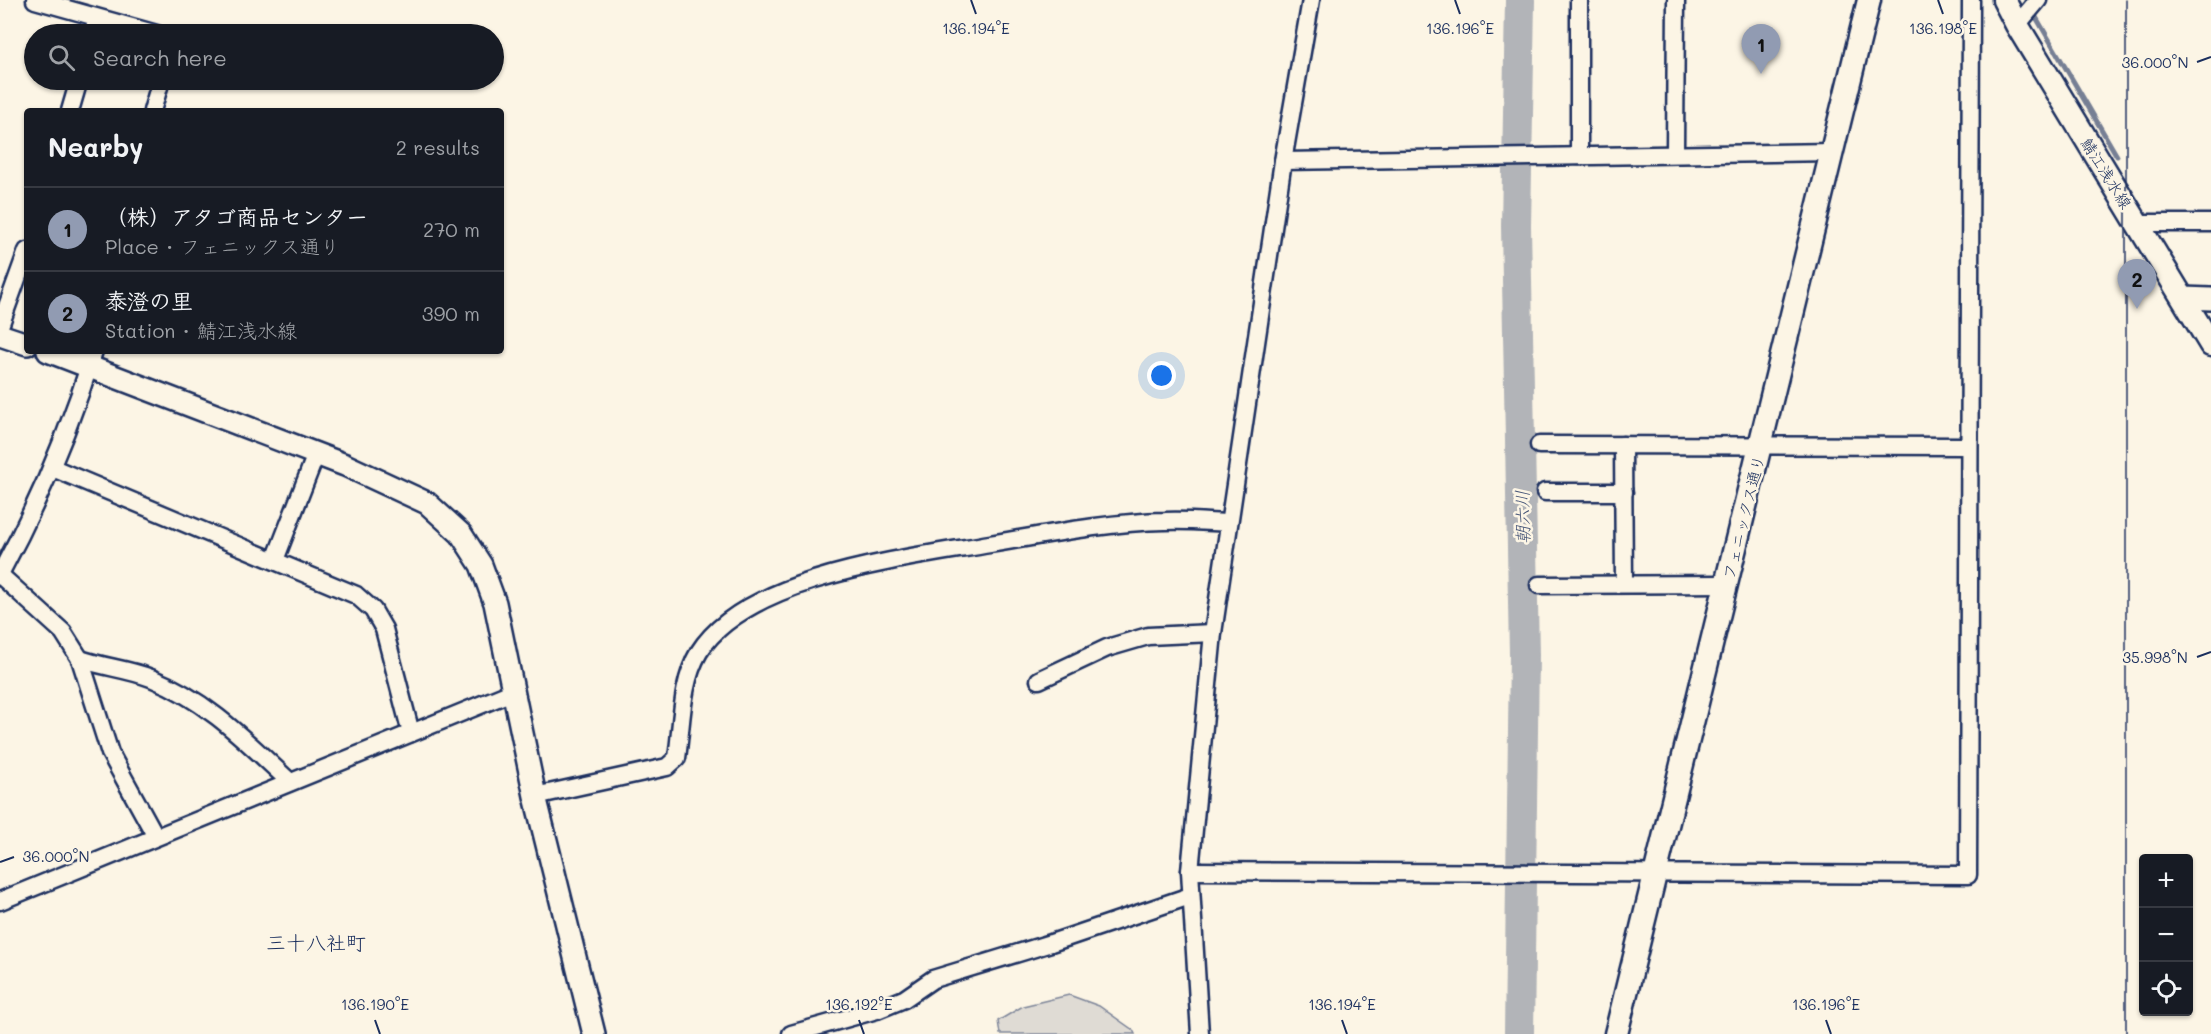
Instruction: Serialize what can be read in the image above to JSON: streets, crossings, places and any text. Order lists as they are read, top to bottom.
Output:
{
  "streets": {
    "main road": ["鯖江浅水線", "フェニックス通り"]
  },
  "districts": ["三十八社町"],
  "water": ["朝六川"],
  "page": {
    "pins": ["1", "2"],
    "search": "Search here",
    "heading": ["Nearby", "2 results"],
    "list": [
      {
        "mark": "1",
        "name": "（株）アタゴ商品センター",
        "note": "Place · フェニックス通り",
        "value": "270 m"
      },
      {
        "mark": "2",
        "name": "泰澄の里",
        "note": "Station · 鯖江浅水線",
        "value": "390 m"
      }
    ],
    "map_buttons": ["+", "−"]
  },
  "coordinates": [
    "136.194°E",
    "136.196°E",
    "136.198°E",
    "36.000°N",
    "35.998°N",
    "136.190°E",
    "136.192°E"
  ]
}
